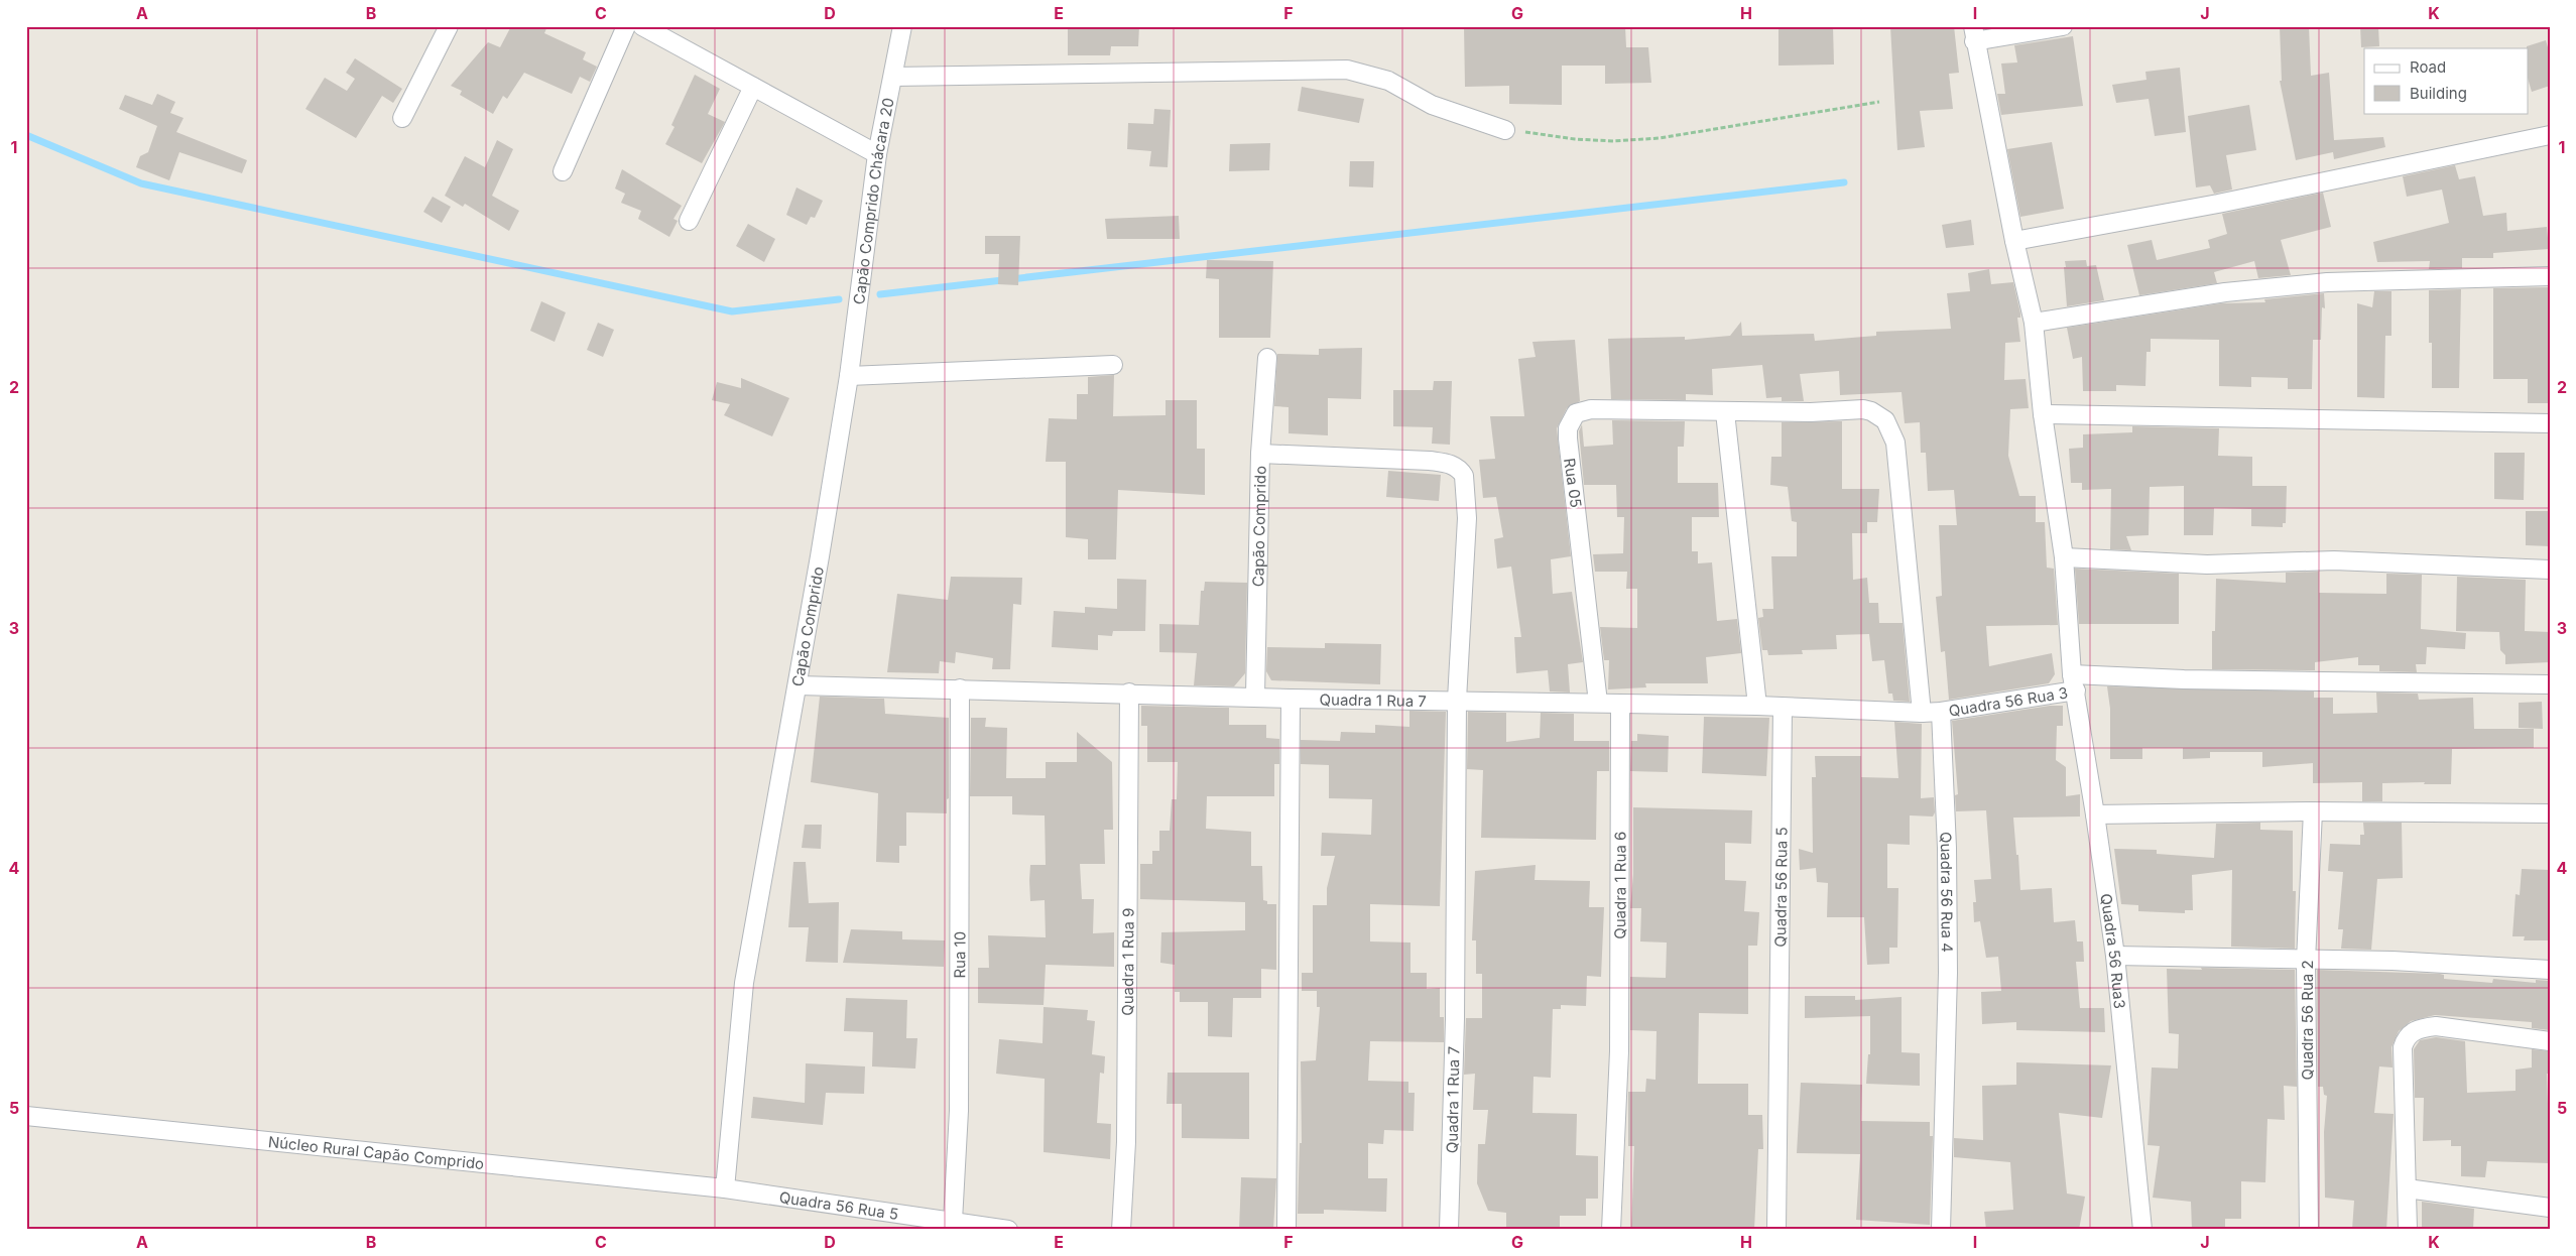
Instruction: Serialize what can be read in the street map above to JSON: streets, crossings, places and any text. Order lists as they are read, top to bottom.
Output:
{
  "streets": {
    "street": [
      "Capão Comprido Chácara 20",
      "Rua 05",
      "Capão Comprido",
      "Quadra 1 Rua 7",
      "Quadra 56 Rua 3",
      "Quadra 1 Rua 6",
      "Quadra 56 Rua 5",
      "Quadra 56 Rua 4",
      "Quadra 56 Rua3",
      "Rua 10",
      "Quadra 1 Rua 9",
      "Quadra 56 Rua 2",
      "Núcleo Rural Capão Comprido"
    ]
  },
  "crossings": [
    ["Capão Comprido Chácara 20", "Capão Comprido"],
    ["Capão Comprido", "Quadra 1 Rua 7"],
    ["Capão Comprido", "Rua 10"],
    ["Capão Comprido", "Quadra 1 Rua 9"],
    ["Quadra 56 Rua 3", "Quadra 56 Rua 4"],
    ["Quadra 56 Rua 3", "Quadra 56 Rua3"],
    ["Quadra 56 Rua 5", "Rua 10"],
    ["Quadra 56 Rua 5", "Núcleo Rural Capão Comprido"]
  ],
  "legend": ["Road", "Building"],
  "grid": {
    "columns": [
      "A",
      "B",
      "C",
      "D",
      "E",
      "F",
      "G",
      "H",
      "I",
      "J",
      "K"
    ],
    "rows": [
      "1",
      "2",
      "3",
      "4",
      "5"
    ]
  }
}
